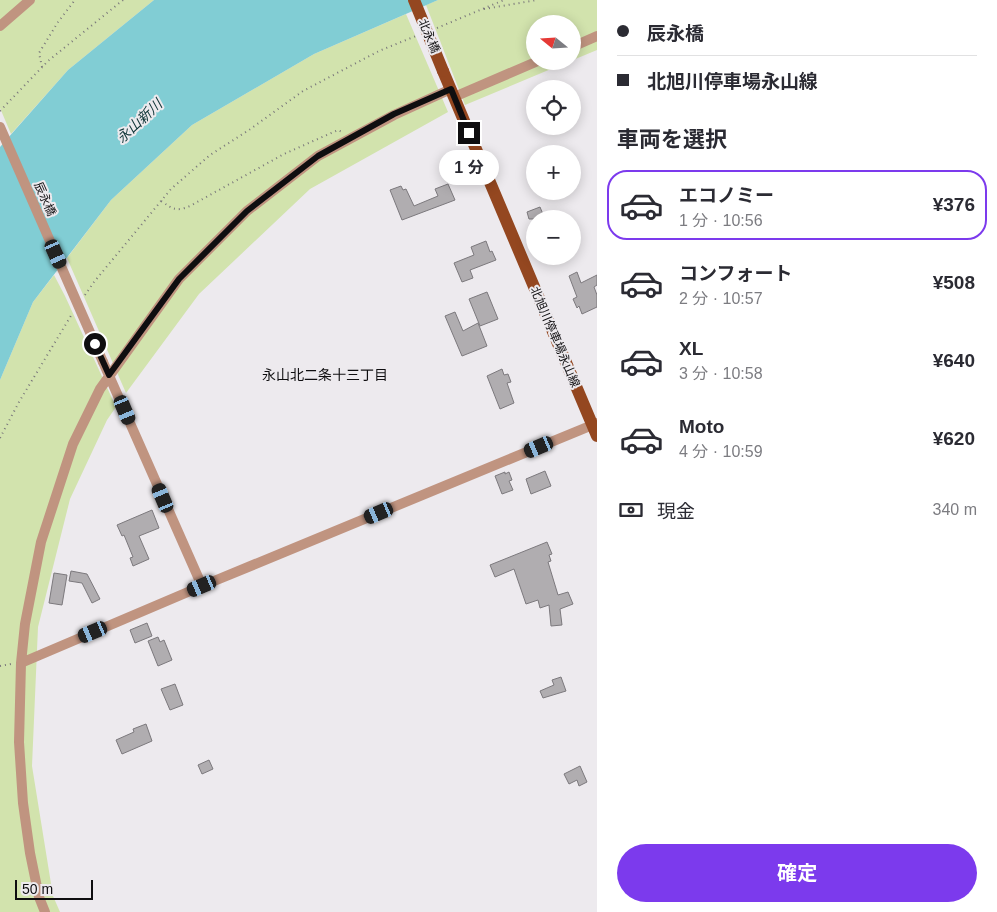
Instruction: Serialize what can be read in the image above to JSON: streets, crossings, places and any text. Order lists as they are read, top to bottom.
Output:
{
  "streets": {
    "main road": ["北永橋", "北旭川停車場永山線"],
    "street": ["辰永橋"]
  },
  "crossings": [
    ["北永橋", "北旭川停車場永山線"]
  ],
  "districts": ["永山北二条十三丁目"],
  "water": ["永山新川"],
  "scale_bar": "50 m",
  "north": "left",
  "page": {
    "banner": ["辰永橋", "北旭川停車場永山線"],
    "map_buttons": ["+", "−"],
    "heading": "車両を選択",
    "bubble": "1 分",
    "list": [
      {
        "name": "エコノミー",
        "note": "1 分 · 10:56",
        "value": "¥376"
      },
      {
        "name": "コンフォート",
        "note": "2 分 · 10:57",
        "value": "¥508"
      },
      {
        "name": "XL",
        "note": "3 分 · 10:58",
        "value": "¥640"
      },
      {
        "name": "Moto",
        "note": "4 分 · 10:59",
        "value": "¥620"
      }
    ],
    "pay": ["現金", "340 m"],
    "buttons": "確定",
    "scale": "50 m"
  }
}
